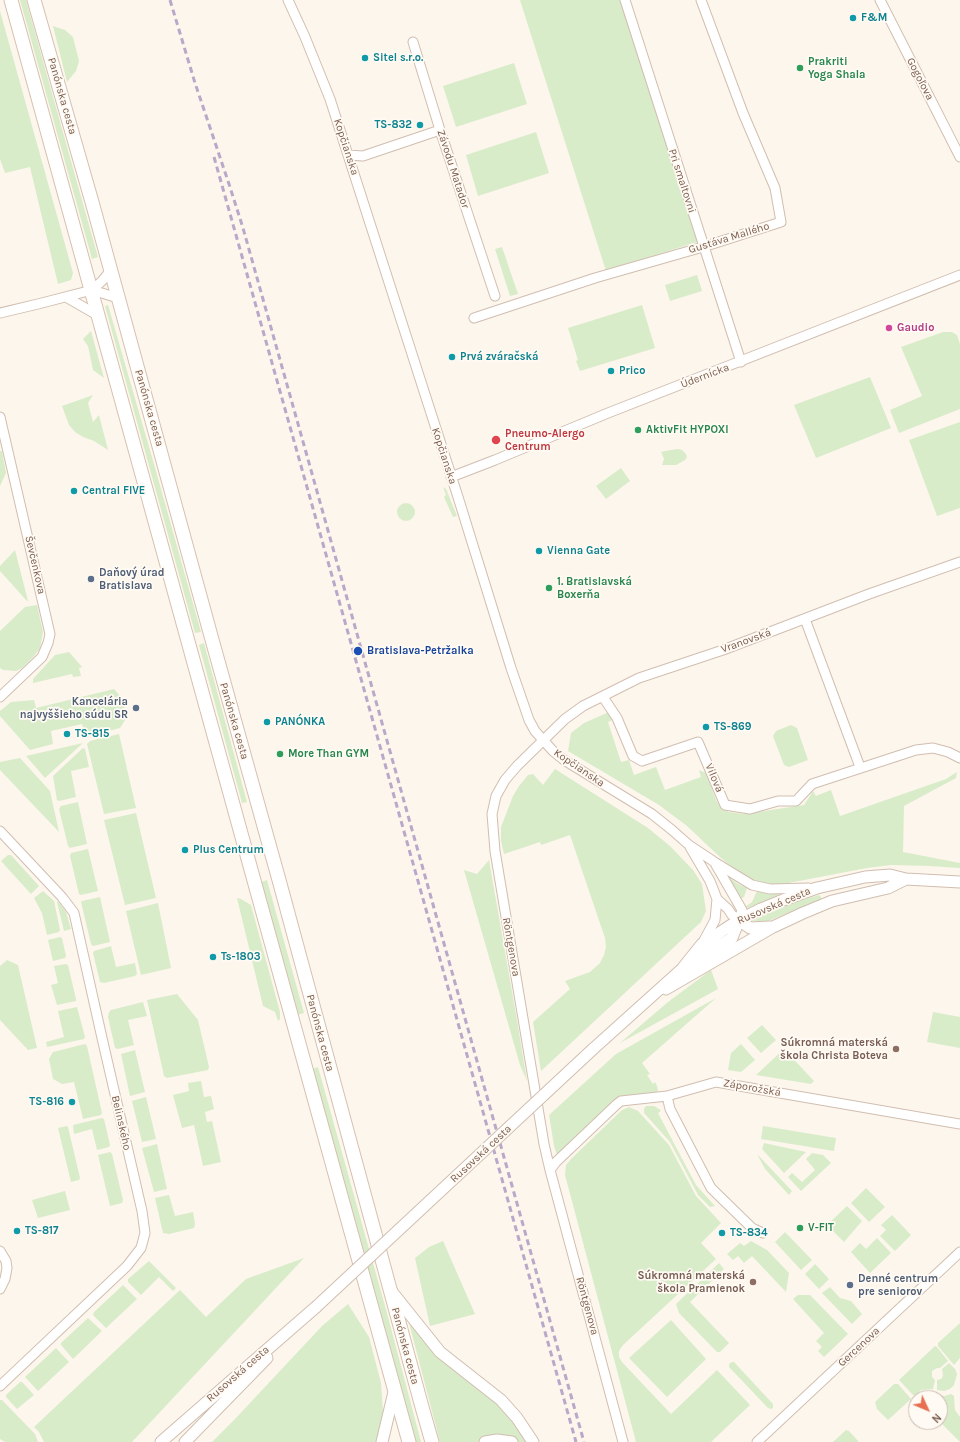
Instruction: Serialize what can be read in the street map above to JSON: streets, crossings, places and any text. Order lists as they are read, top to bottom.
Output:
{
  "streets": {
    "main road": ["Panónska cesta"],
    "street": [
      "Gogoľova",
      "Kopčianska",
      "Závodu Matador",
      "Pri smaltovni",
      "Gustáva Mallého",
      "Údernícka",
      "Ševčenkova",
      "Vranovská",
      "Vilová",
      "Rusovská cesta",
      "Röntgenova",
      "Záporožská",
      "Belinského",
      "Gercenova"
    ]
  },
  "crossings": [
    ["Kopčianska", "Údernícka"],
    ["Kopčianska", "Vranovská"],
    ["Kopčianska", "Rusovská cesta"],
    ["Kopčianska", "Röntgenova"],
    ["Pri smaltovni", "Gustáva Mallého"],
    ["Pri smaltovni", "Údernícka"],
    ["Vranovská", "Vilová"],
    ["Vranovská", "Röntgenova"]
  ],
  "places": [
    "F&M",
    "Sitel s.r.o.",
    "Prakriti Yoga Shala",
    "TS-832",
    "Gaudio",
    "Prvá zváračská",
    "Prico",
    "AktivFit HYPOXI",
    "Pneumo-Alergo Centrum",
    "Central FIVE",
    "Vienna Gate",
    "Daňový úrad Bratislava",
    "1. Bratislavská Boxerňa",
    "Bratislava-Petržalka",
    "Kancelária najvyššieho súdu SR",
    "PANÓNKA",
    "TS-869",
    "TS-815",
    "More Than GYM",
    "Plus Centrum",
    "Ts-1803",
    "Súkromná materská škola Christa Boteva",
    "TS-816",
    "V-FIT",
    "TS-817",
    "TS-834",
    "Súkromná materská škola Pramienok",
    "Denné centrum pre seniorov"
  ],
  "north": "bottom right"
}
